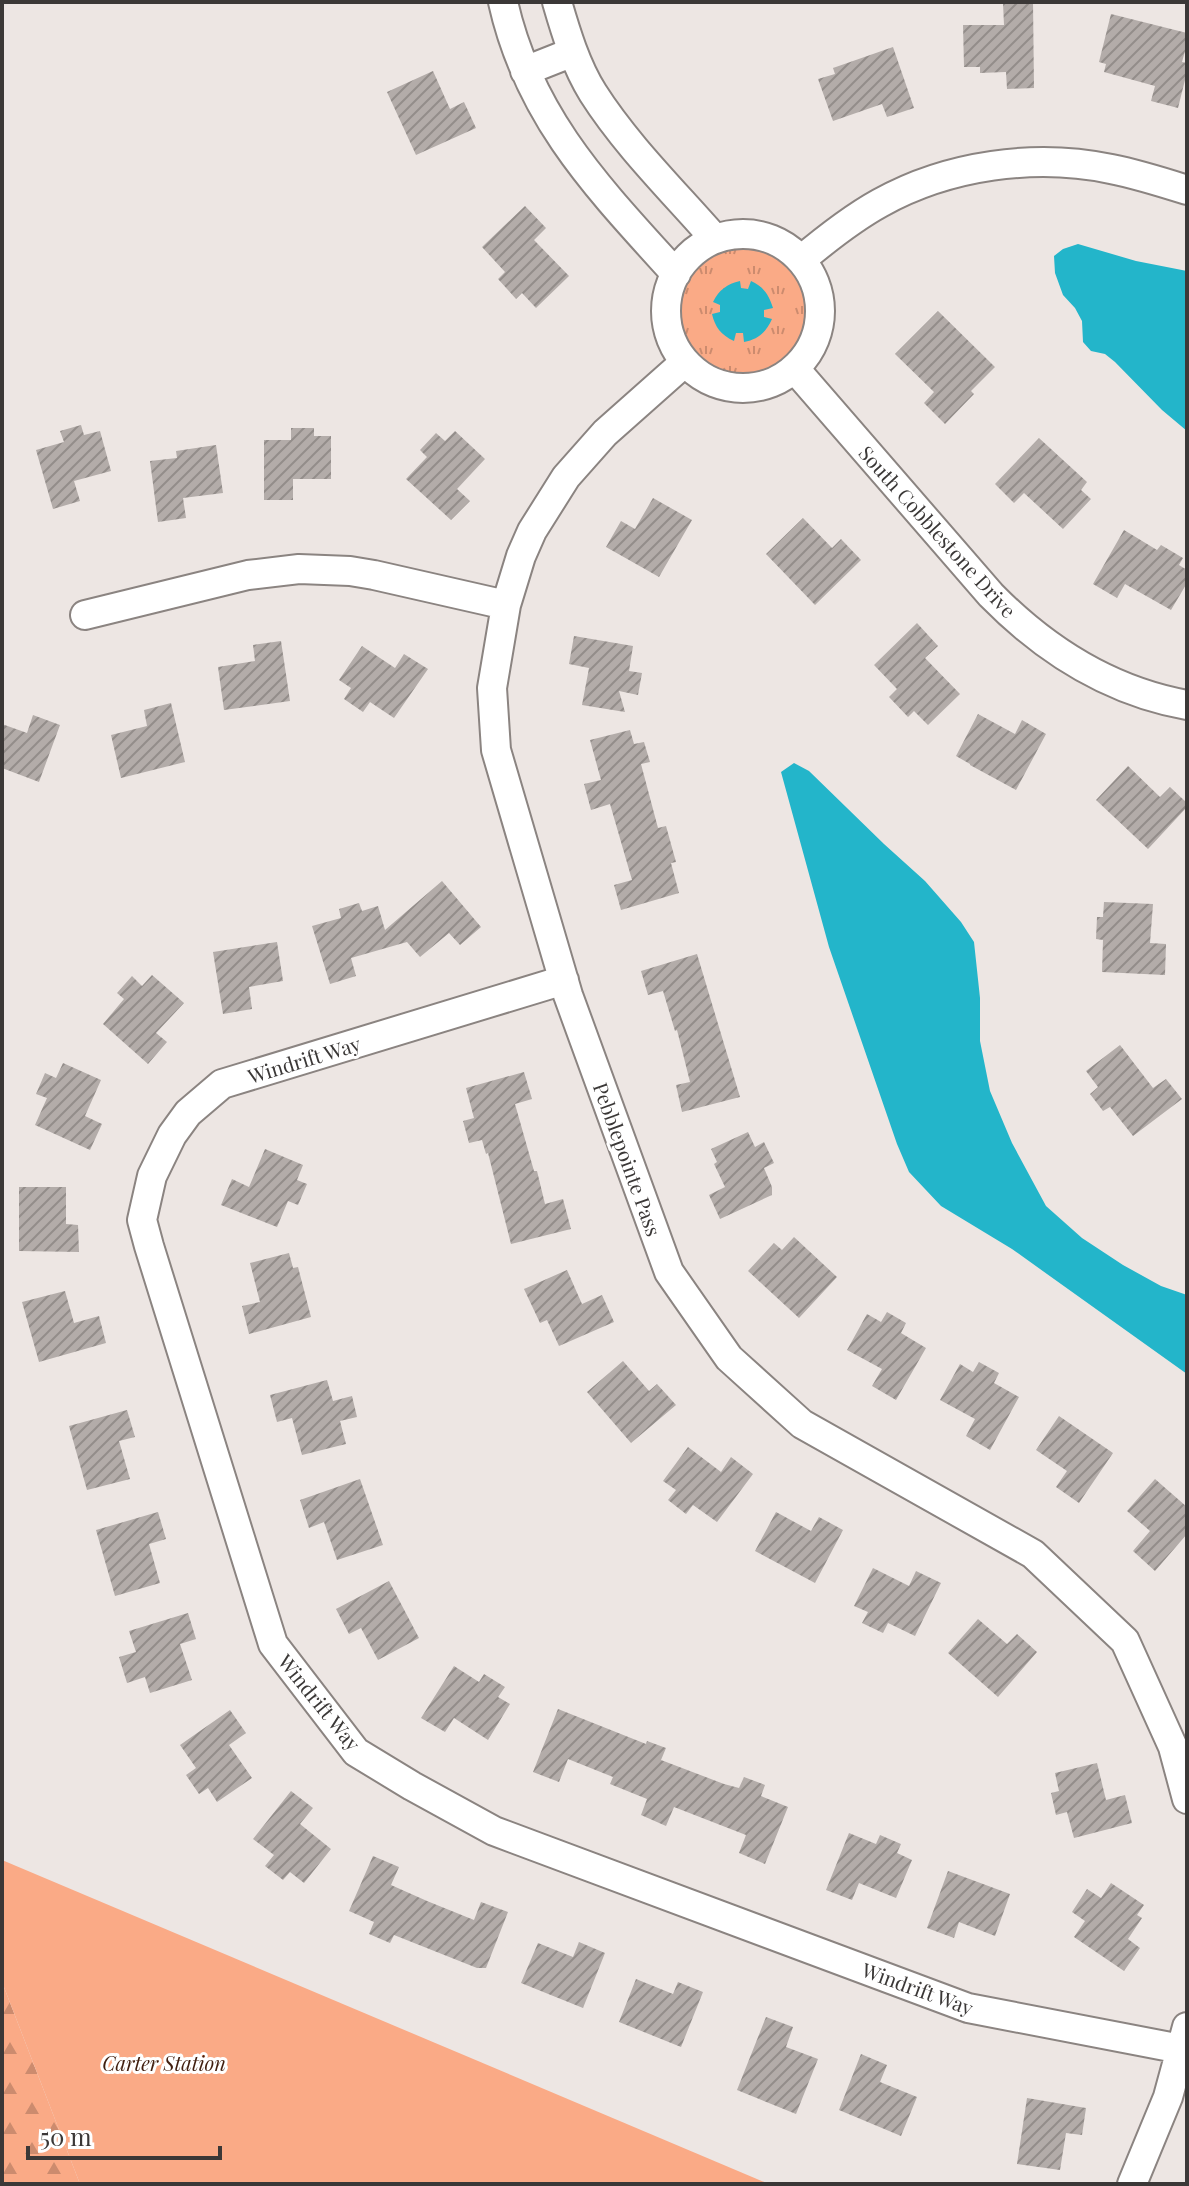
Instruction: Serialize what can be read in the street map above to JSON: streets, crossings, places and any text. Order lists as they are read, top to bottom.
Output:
{
  "streets": {
    "street": ["South Cobblestone Drive", "Windrift Way", "Pebblepointe Pass"]
  },
  "crossings": [
    ["South Cobblestone Drive", "Pebblepointe Pass"],
    ["Windrift Way", "Pebblepointe Pass"]
  ],
  "parks": ["Carter Station"],
  "scale_bar": "50 m"
}
